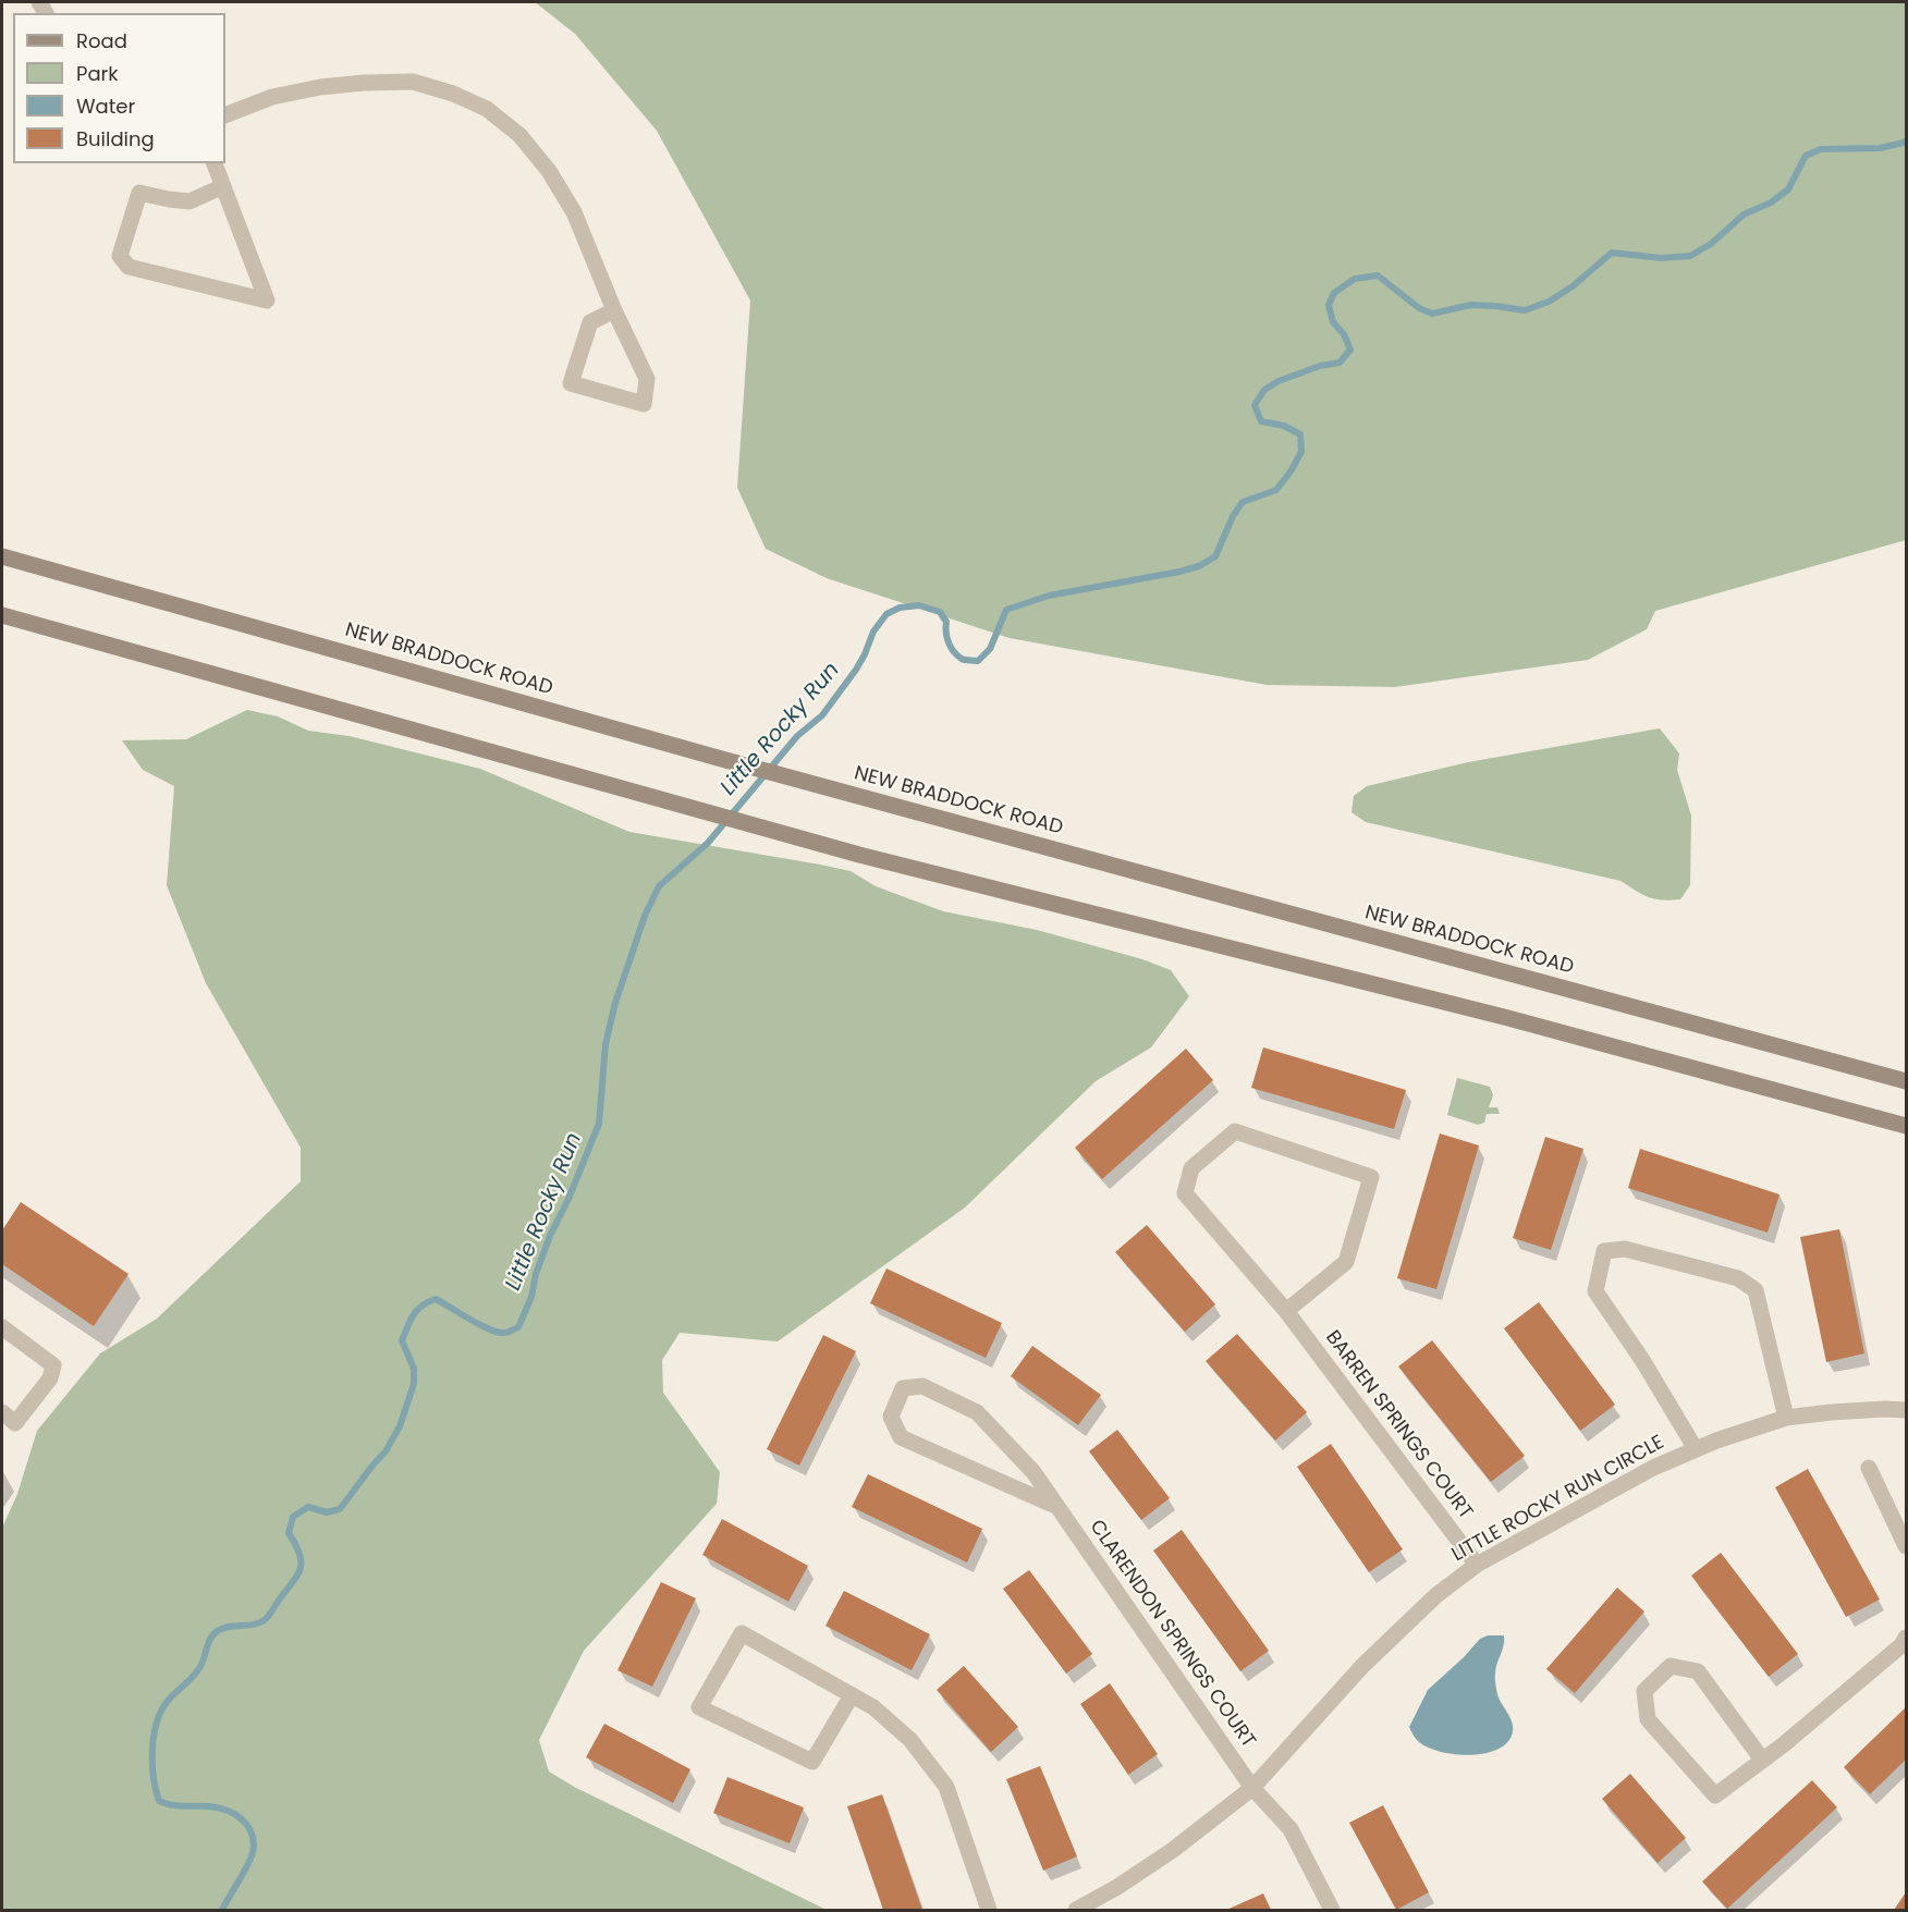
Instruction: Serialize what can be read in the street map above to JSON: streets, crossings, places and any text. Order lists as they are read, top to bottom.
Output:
{
  "streets": {
    "main road": ["NEW BRADDOCK ROAD"],
    "street": ["BARREN SPRINGS COURT", "LITTLE ROCKY RUN CIRCLE", "CLARENDON SPRINGS COURT"]
  },
  "crossings": [
    ["BARREN SPRINGS COURT", "LITTLE ROCKY RUN CIRCLE"],
    ["LITTLE ROCKY RUN CIRCLE", "CLARENDON SPRINGS COURT"]
  ],
  "water": ["Little Rocky Run"],
  "legend": [
    "Road",
    "Park",
    "Water",
    "Building"
  ]
}
